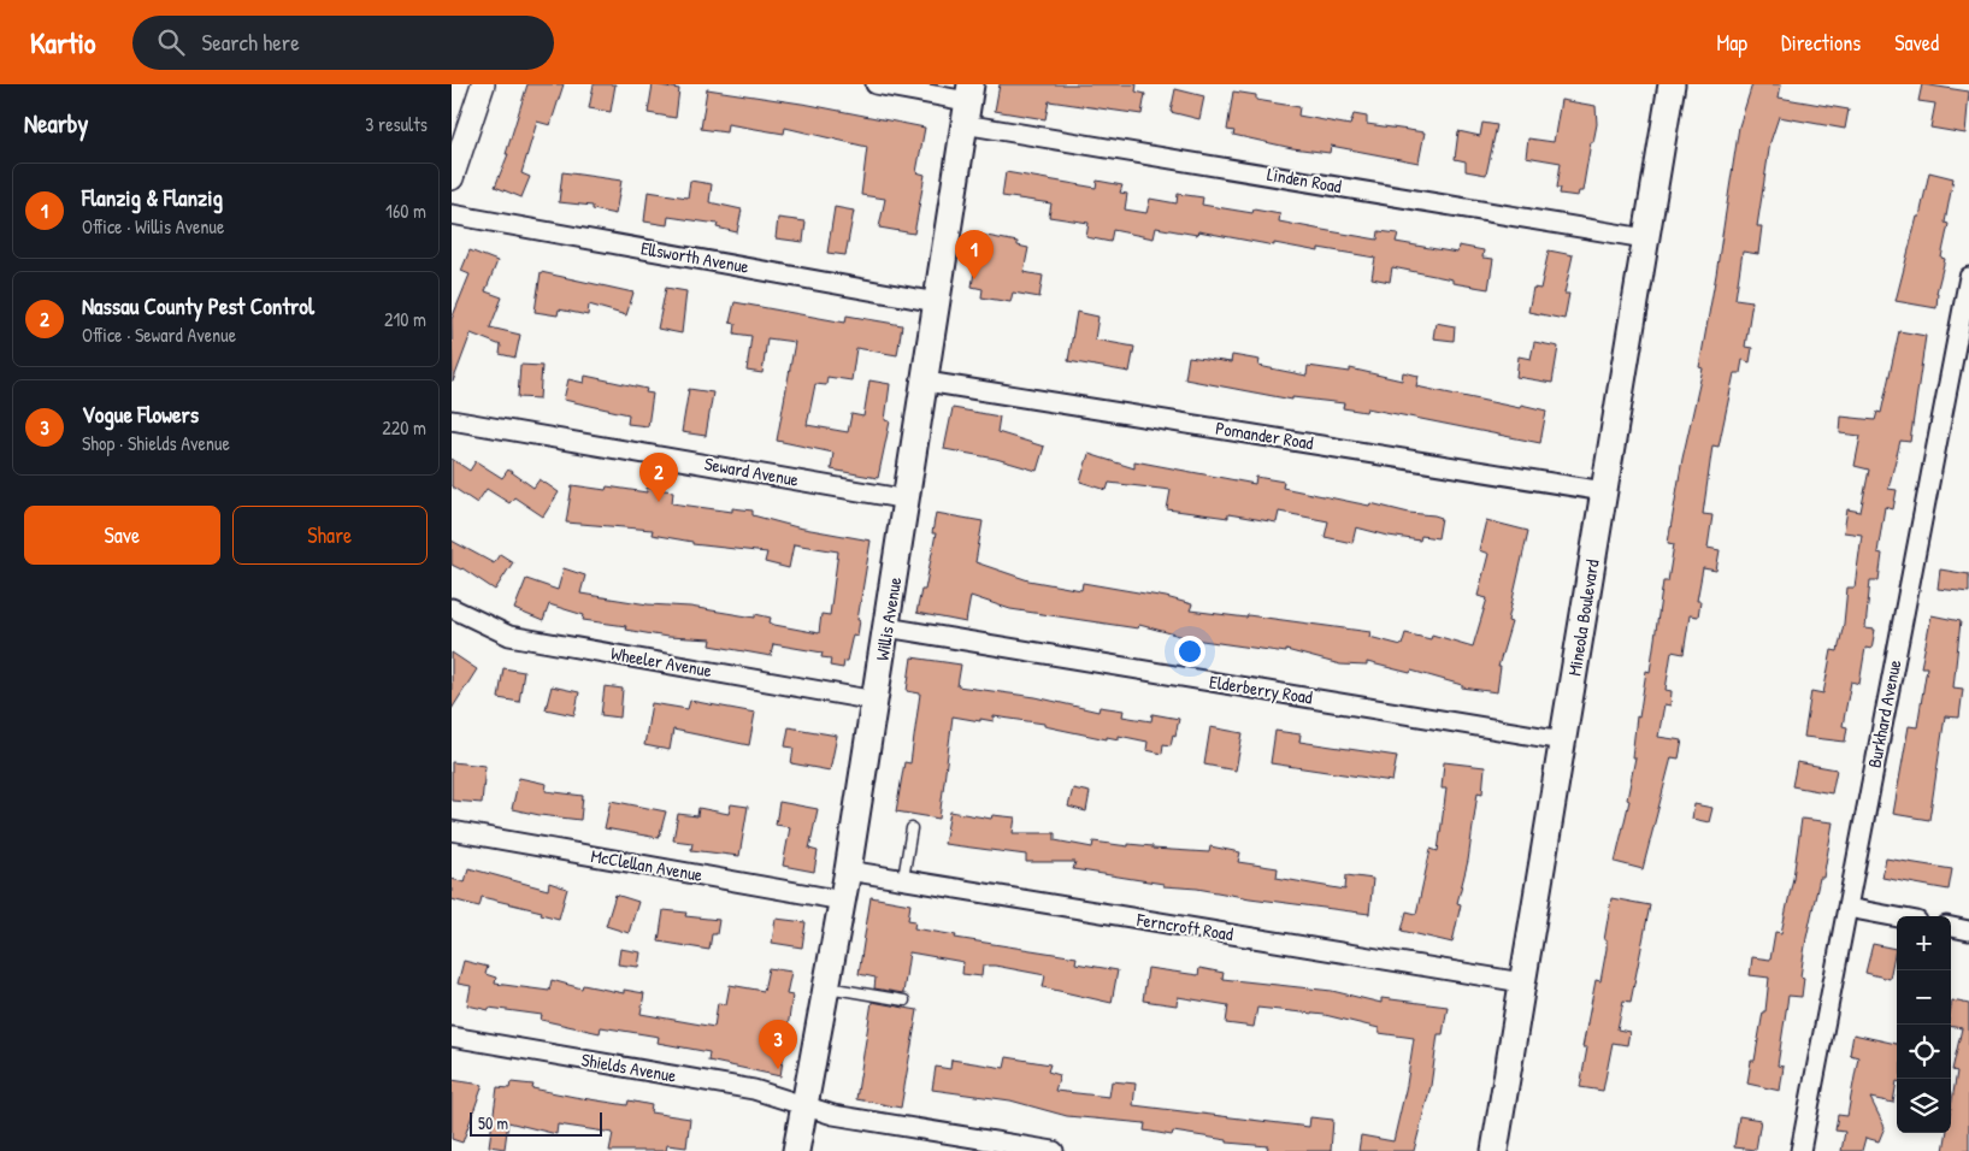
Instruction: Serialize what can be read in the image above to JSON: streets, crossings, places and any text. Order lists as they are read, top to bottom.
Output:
{
  "streets": {
    "main road": ["Mineola Boulevard", "Willis Avenue"],
    "street": [
      "Linden Road",
      "Ellsworth Avenue",
      "Pomander Road",
      "Seward Avenue",
      "Wheeler Avenue",
      "Elderberry Road",
      "Burkhard Avenue",
      "McClellan Avenue",
      "Ferncroft Road",
      "Shields Avenue"
    ]
  },
  "crossings": [
    ["Linden Road", "Mineola Boulevard"],
    ["Linden Road", "Willis Avenue"],
    ["Ellsworth Avenue", "Willis Avenue"],
    ["Pomander Road", "Mineola Boulevard"],
    ["Pomander Road", "Willis Avenue"],
    ["Seward Avenue", "Willis Avenue"],
    ["Mineola Boulevard", "Elderberry Road"],
    ["Mineola Boulevard", "Ferncroft Road"],
    ["Willis Avenue", "Wheeler Avenue"],
    ["Willis Avenue", "Elderberry Road"],
    ["Willis Avenue", "McClellan Avenue"],
    ["Willis Avenue", "Ferncroft Road"],
    ["Willis Avenue", "Shields Avenue"]
  ],
  "scale_bar": "50 m",
  "page": {
    "header": "Kartio",
    "search": "Search here",
    "nav": ["Map", "Directions", "Saved"],
    "heading": ["Nearby", "3 results"],
    "list": [
      {
        "mark": "1",
        "name": "Flanzig & Flanzig",
        "note": "Office · Willis Avenue",
        "value": "160 m"
      },
      {
        "mark": "2",
        "name": "Nassau County Pest Control",
        "note": "Office · Seward Avenue",
        "value": "210 m"
      },
      {
        "mark": "3",
        "name": "Vogue Flowers",
        "note": "Shop · Shields Avenue",
        "value": "220 m"
      }
    ],
    "pins": ["1", "2", "3"],
    "buttons": ["Save", "Share"],
    "map_buttons": ["+", "−"],
    "scale": "50 m"
  }
}
